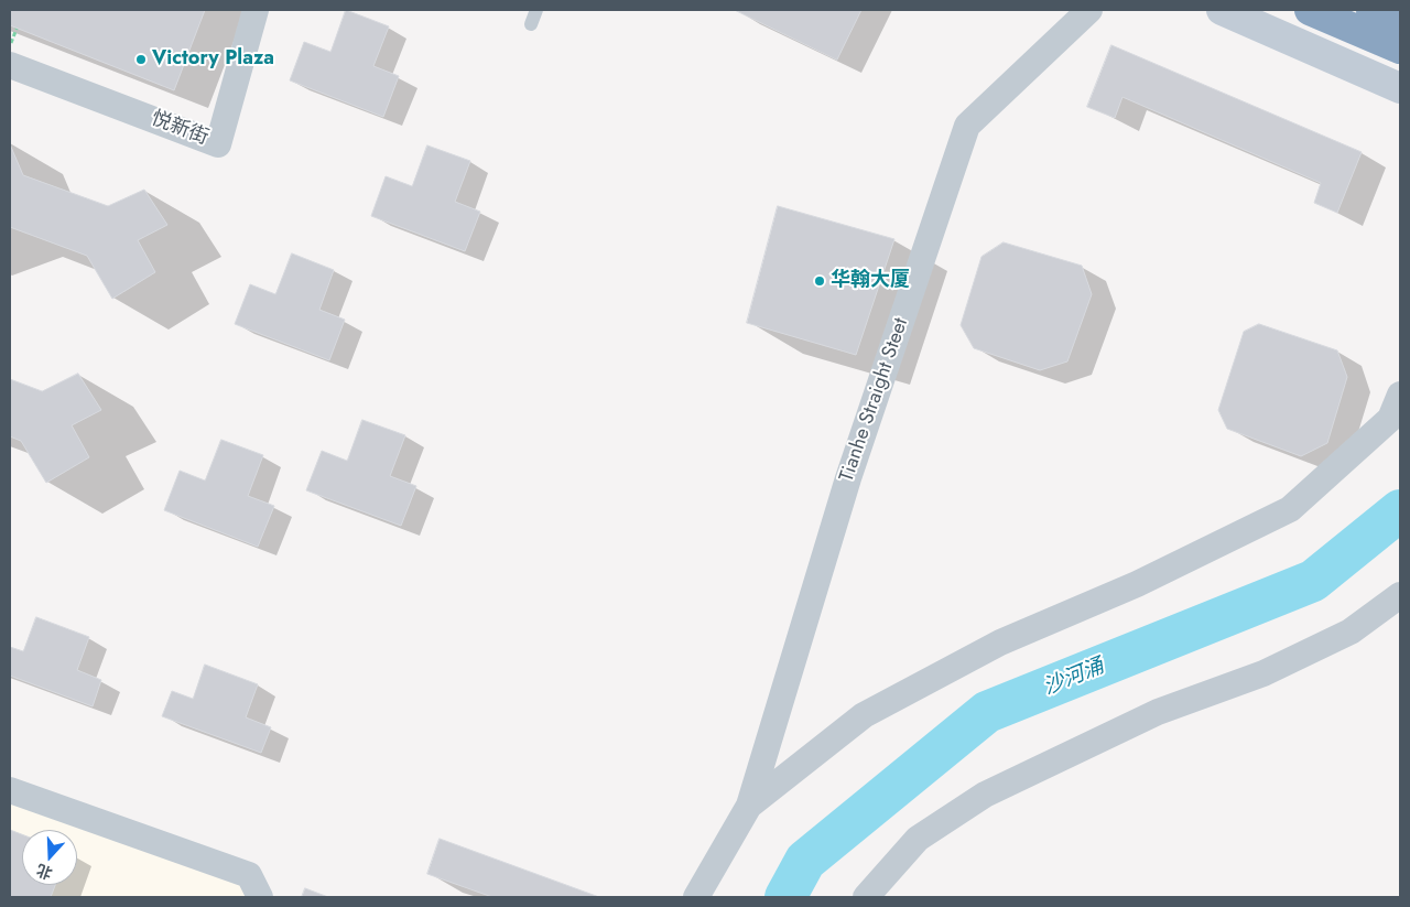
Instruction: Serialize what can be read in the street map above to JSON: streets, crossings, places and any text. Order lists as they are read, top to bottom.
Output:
{
  "streets": {
    "street": ["悦新街", "Tianhe Straight Steet"]
  },
  "water": ["沙河涌"],
  "places": ["Victory Plaza", "华翰大厦"],
  "north": "bottom"
}
